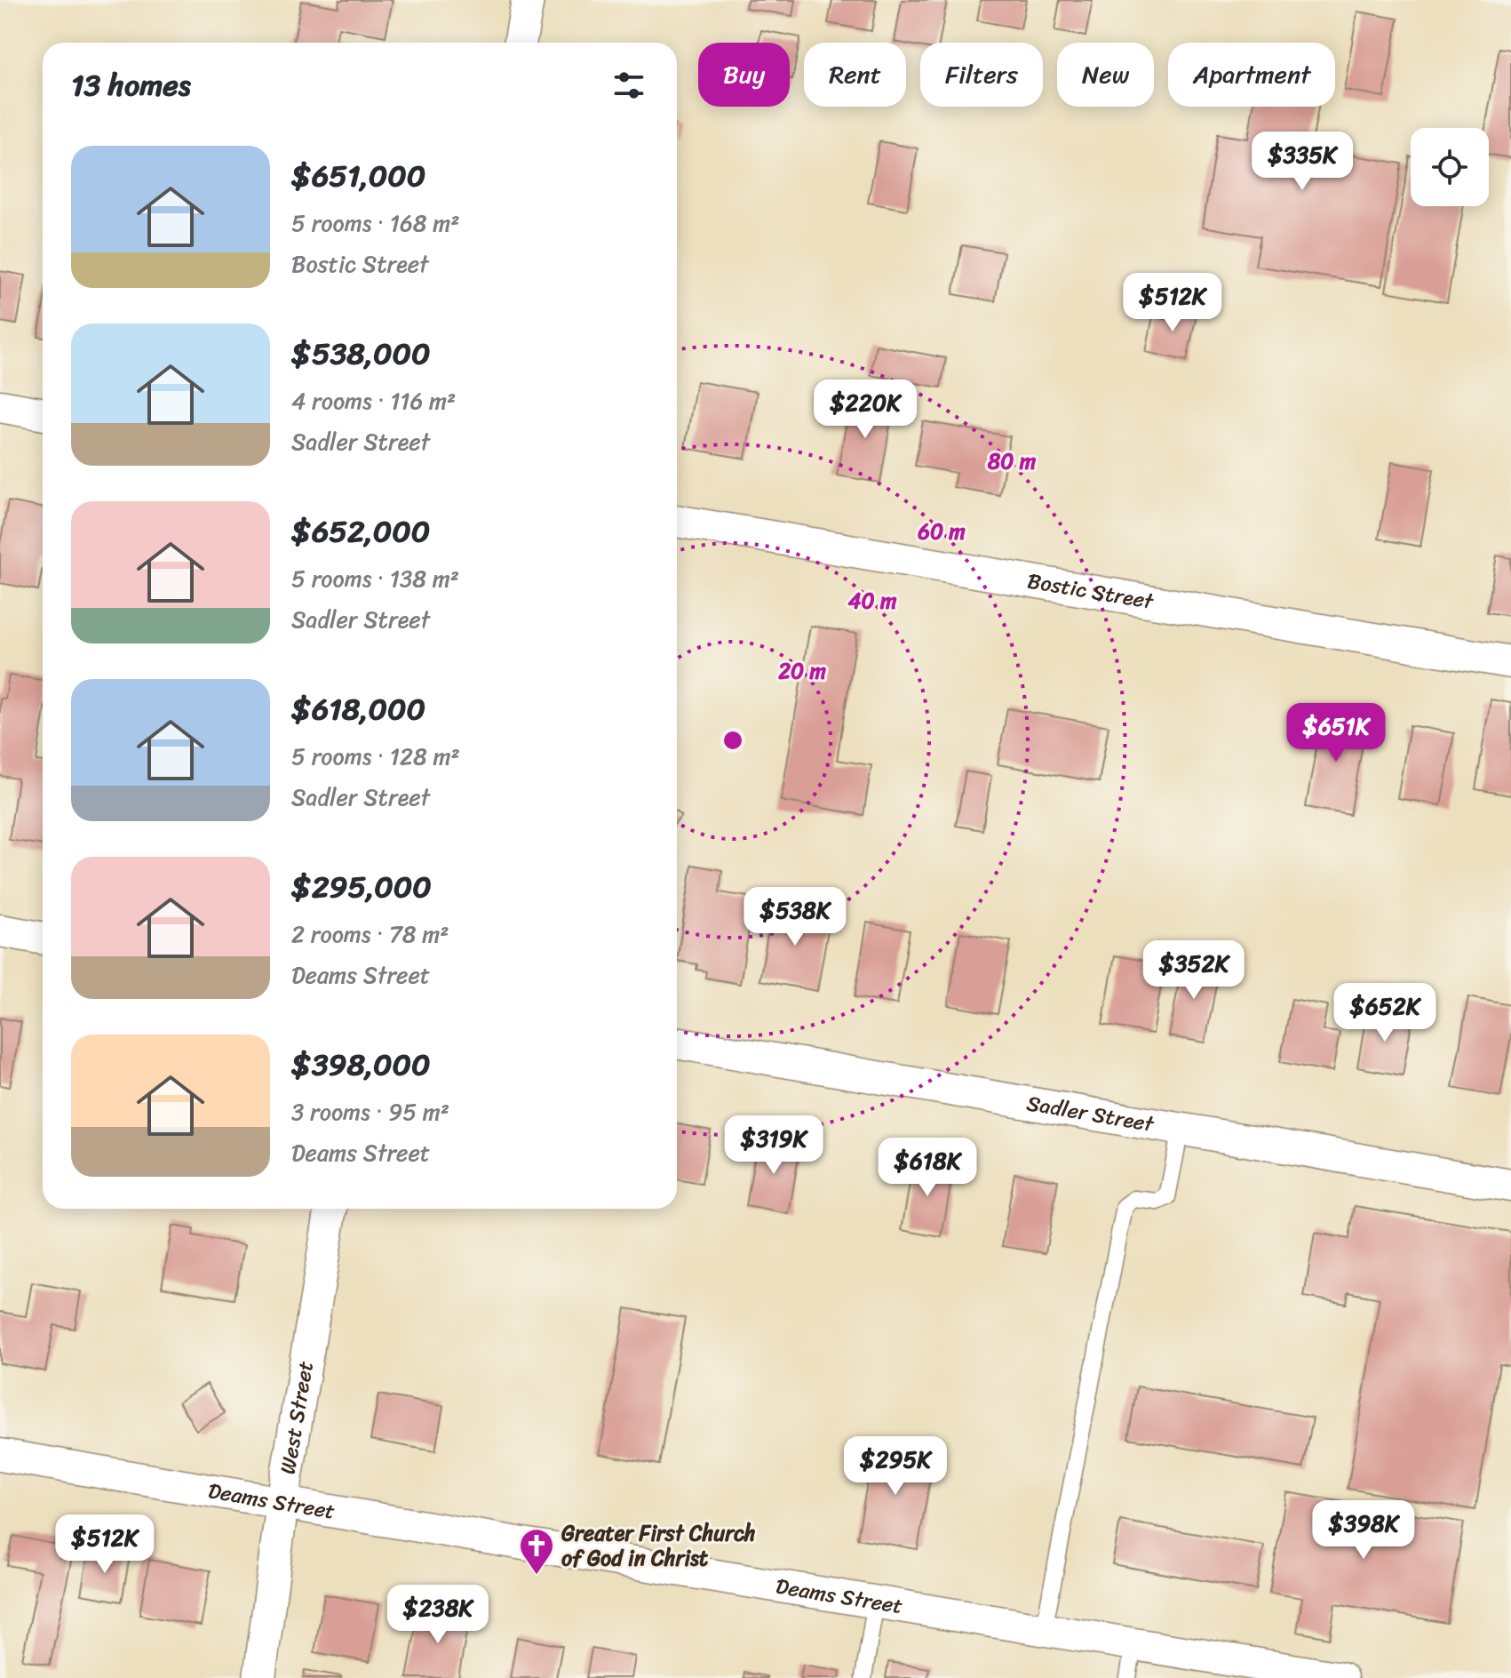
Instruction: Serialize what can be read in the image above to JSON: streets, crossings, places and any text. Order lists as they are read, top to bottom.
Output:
{
  "streets": {
    "street": [
      "Bostic Street",
      "Sadler Street",
      "West Street",
      "Deams Street"
    ]
  },
  "crossings": [
    ["West Street", "Deams Street"]
  ],
  "places": {
    "church": ["Greater First Church of God in Christ"]
  },
  "page": {
    "chip": [
      "Buy",
      "Rent",
      "Filters",
      "New",
      "Apartment"
    ],
    "heading": "13 homes",
    "list": [
      {
        "name": "$651,000",
        "note": "5 rooms · 168 m² · Bostic Street"
      },
      {
        "name": "$538,000",
        "note": "4 rooms · 116 m² · Sadler Street"
      },
      {
        "name": "$652,000",
        "note": "5 rooms · 138 m² · Sadler Street"
      },
      {
        "name": "$618,000",
        "note": "5 rooms · 128 m² · Sadler Street"
      },
      {
        "name": "$295,000",
        "note": "2 rooms · 78 m² · Deams Street"
      },
      {
        "name": "$398,000",
        "note": "3 rooms · 95 m² · Deams Street"
      }
    ],
    "price": [
      "$335K",
      "$512K",
      "$220K",
      "$651K",
      "$538K",
      "$352K",
      "$652K",
      "$319K",
      "$618K",
      "$295K",
      "$398K",
      "$512K",
      "$238K"
    ]
  },
  "rings": [
    "80 m",
    "60 m",
    "40 m",
    "20 m"
  ]
}
